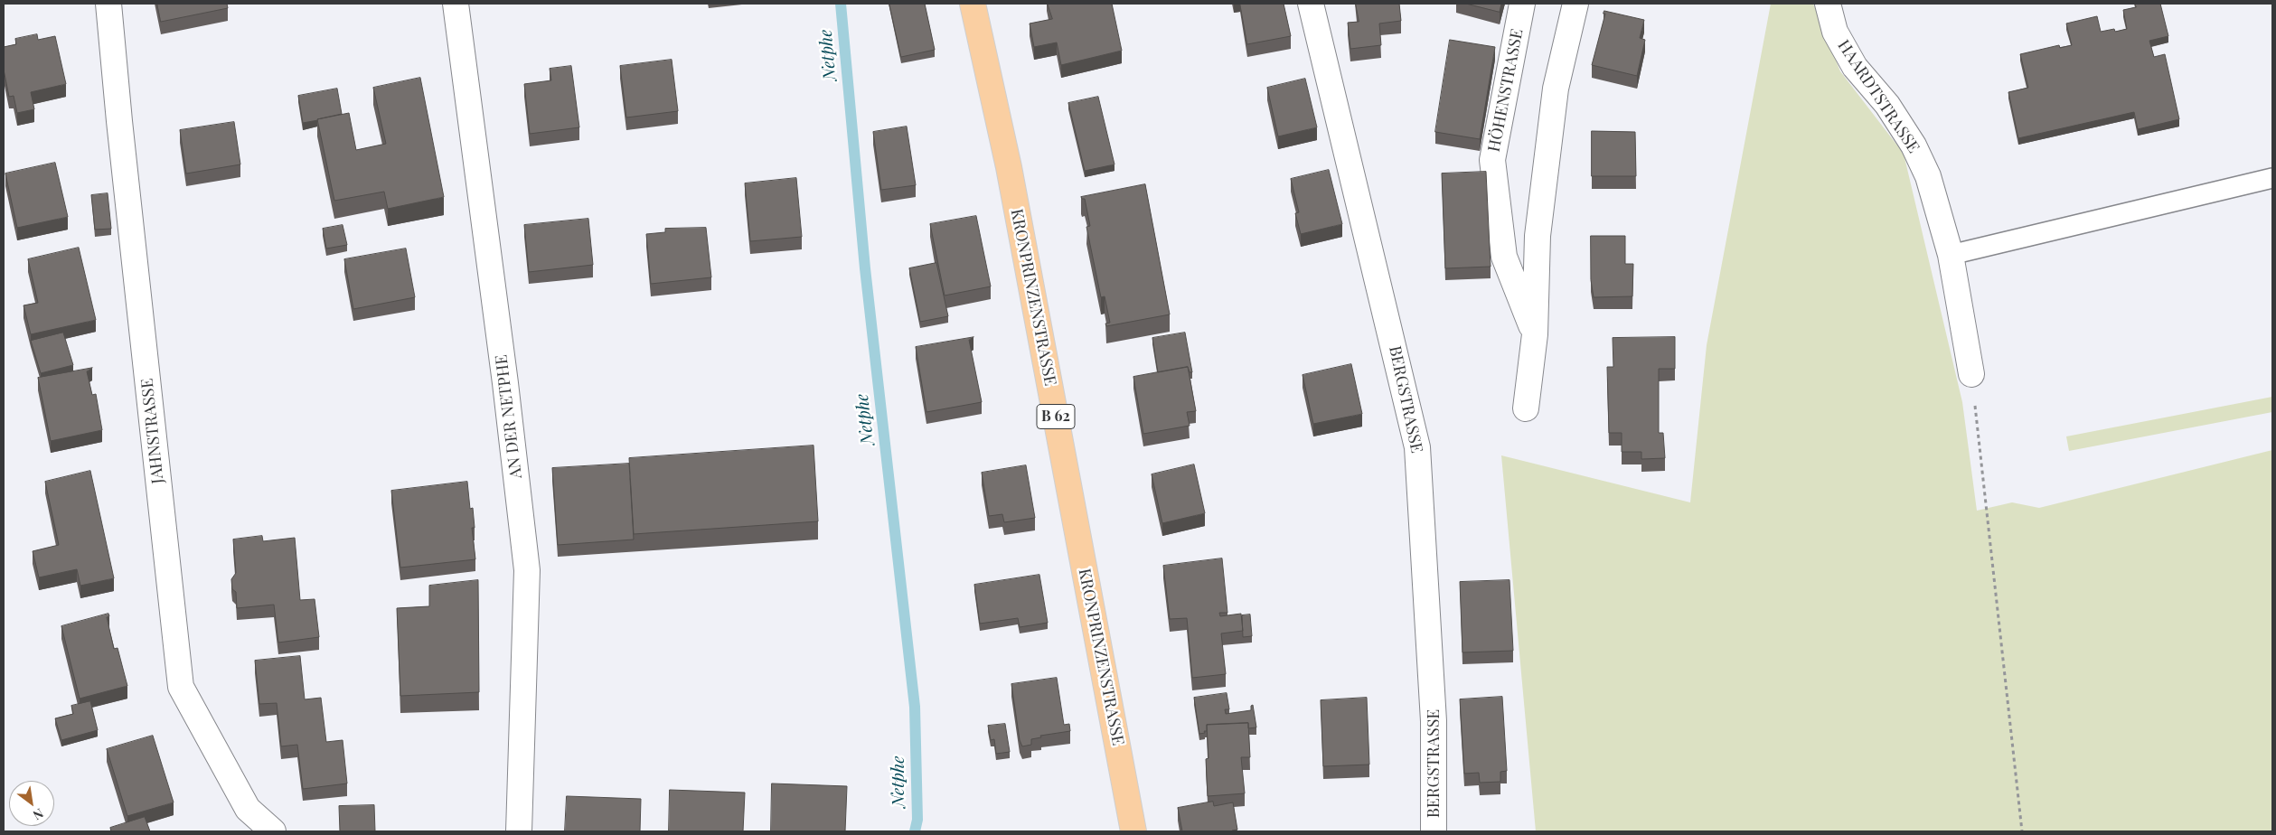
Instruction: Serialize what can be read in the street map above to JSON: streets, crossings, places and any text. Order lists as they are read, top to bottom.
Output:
{
  "streets": {
    "main road": ["KRONPRINZENSTRASSE", "B 62"],
    "street": [
      "HÖHENSTRASSE",
      "HAARDTSTRASSE",
      "BERGSTRASSE",
      "AN DER NETPHE",
      "JAHNSTRASSE"
    ]
  },
  "water": ["Netphe"],
  "north": "bottom right"
}
